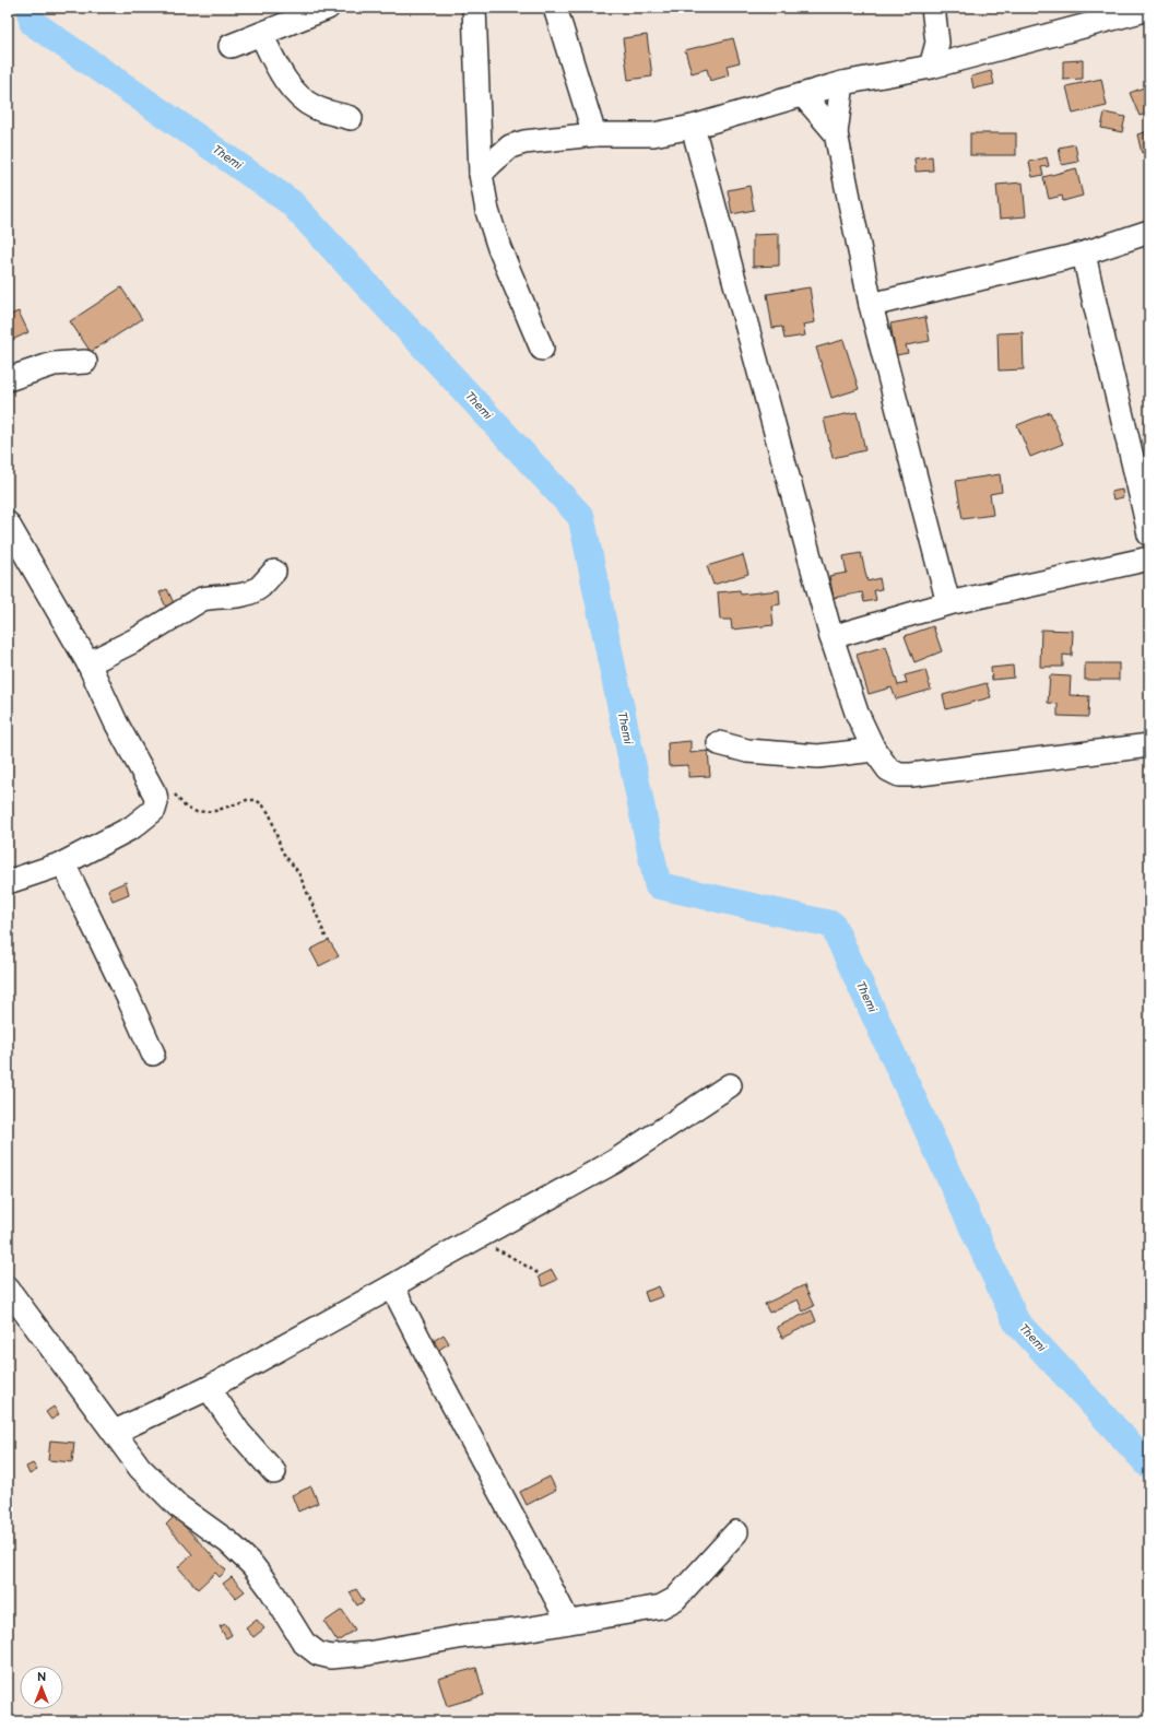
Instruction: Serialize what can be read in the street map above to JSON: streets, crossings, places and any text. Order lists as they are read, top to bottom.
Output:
{
  "water": ["Themi"],
  "north": "top"
}
